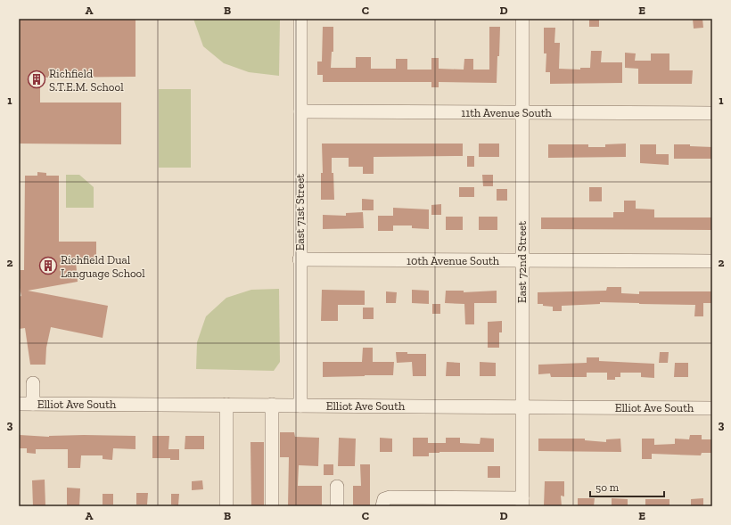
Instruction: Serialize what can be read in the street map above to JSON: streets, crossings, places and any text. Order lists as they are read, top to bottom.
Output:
{
  "streets": {
    "street": [
      "11th Avenue South",
      "East 71st Street",
      "10th Avenue South",
      "East 72nd Street",
      "Elliot Ave South"
    ]
  },
  "crossings": [
    ["11th Avenue South", "East 71st Street"],
    ["11th Avenue South", "East 72nd Street"],
    ["East 71st Street", "10th Avenue South"],
    ["East 71st Street", "Elliot Ave South"],
    ["10th Avenue South", "East 72nd Street"],
    ["East 72nd Street", "Elliot Ave South"]
  ],
  "places": {
    "building": ["Richfield S.T.E.M. School", "Richfield Dual Language School"]
  },
  "scale_bar": "50 m",
  "grid": {
    "columns": [
      "A",
      "B",
      "C",
      "D",
      "E"
    ],
    "rows": ["1", "2", "3"]
  }
}
